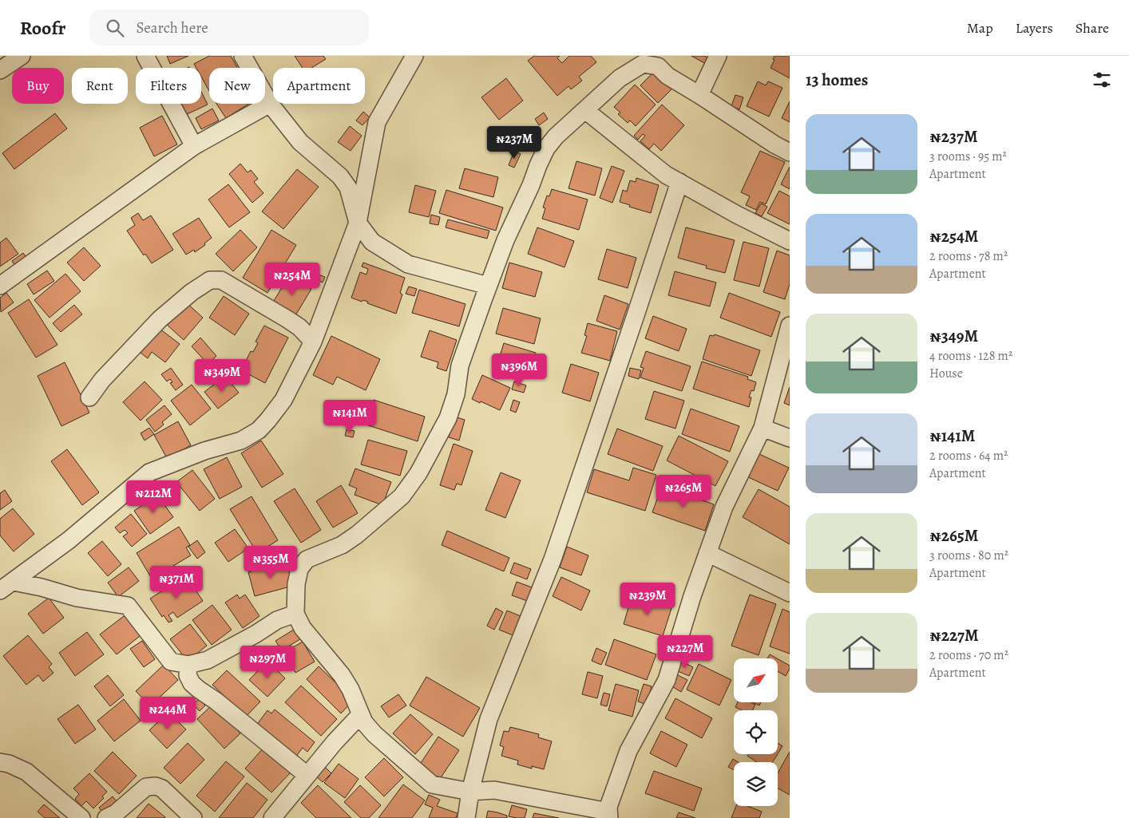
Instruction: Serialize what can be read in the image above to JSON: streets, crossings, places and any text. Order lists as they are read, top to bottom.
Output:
{
  "north": "top right",
  "page": {
    "header": "Roofr",
    "search": "Search here",
    "nav": ["Map", "Layers", "Share"],
    "heading": "13 homes",
    "chip": [
      "Buy",
      "Rent",
      "Filters",
      "New",
      "Apartment"
    ],
    "list": [
      {
        "name": "₦237M",
        "note": "3 rooms · 95 m² · Apartment"
      },
      {
        "name": "₦254M",
        "note": "2 rooms · 78 m² · Apartment"
      },
      {
        "name": "₦349M",
        "note": "4 rooms · 128 m² · House"
      },
      {
        "name": "₦141M",
        "note": "2 rooms · 64 m² · Apartment"
      },
      {
        "name": "₦265M",
        "note": "3 rooms · 80 m² · Apartment"
      },
      {
        "name": "₦227M",
        "note": "2 rooms · 70 m² · Apartment"
      }
    ],
    "price": [
      "₦237M",
      "₦254M",
      "₦396M",
      "₦349M",
      "₦141M",
      "₦265M",
      "₦212M",
      "₦355M",
      "₦371M",
      "₦239M",
      "₦227M",
      "₦297M",
      "₦244M"
    ]
  }
}
